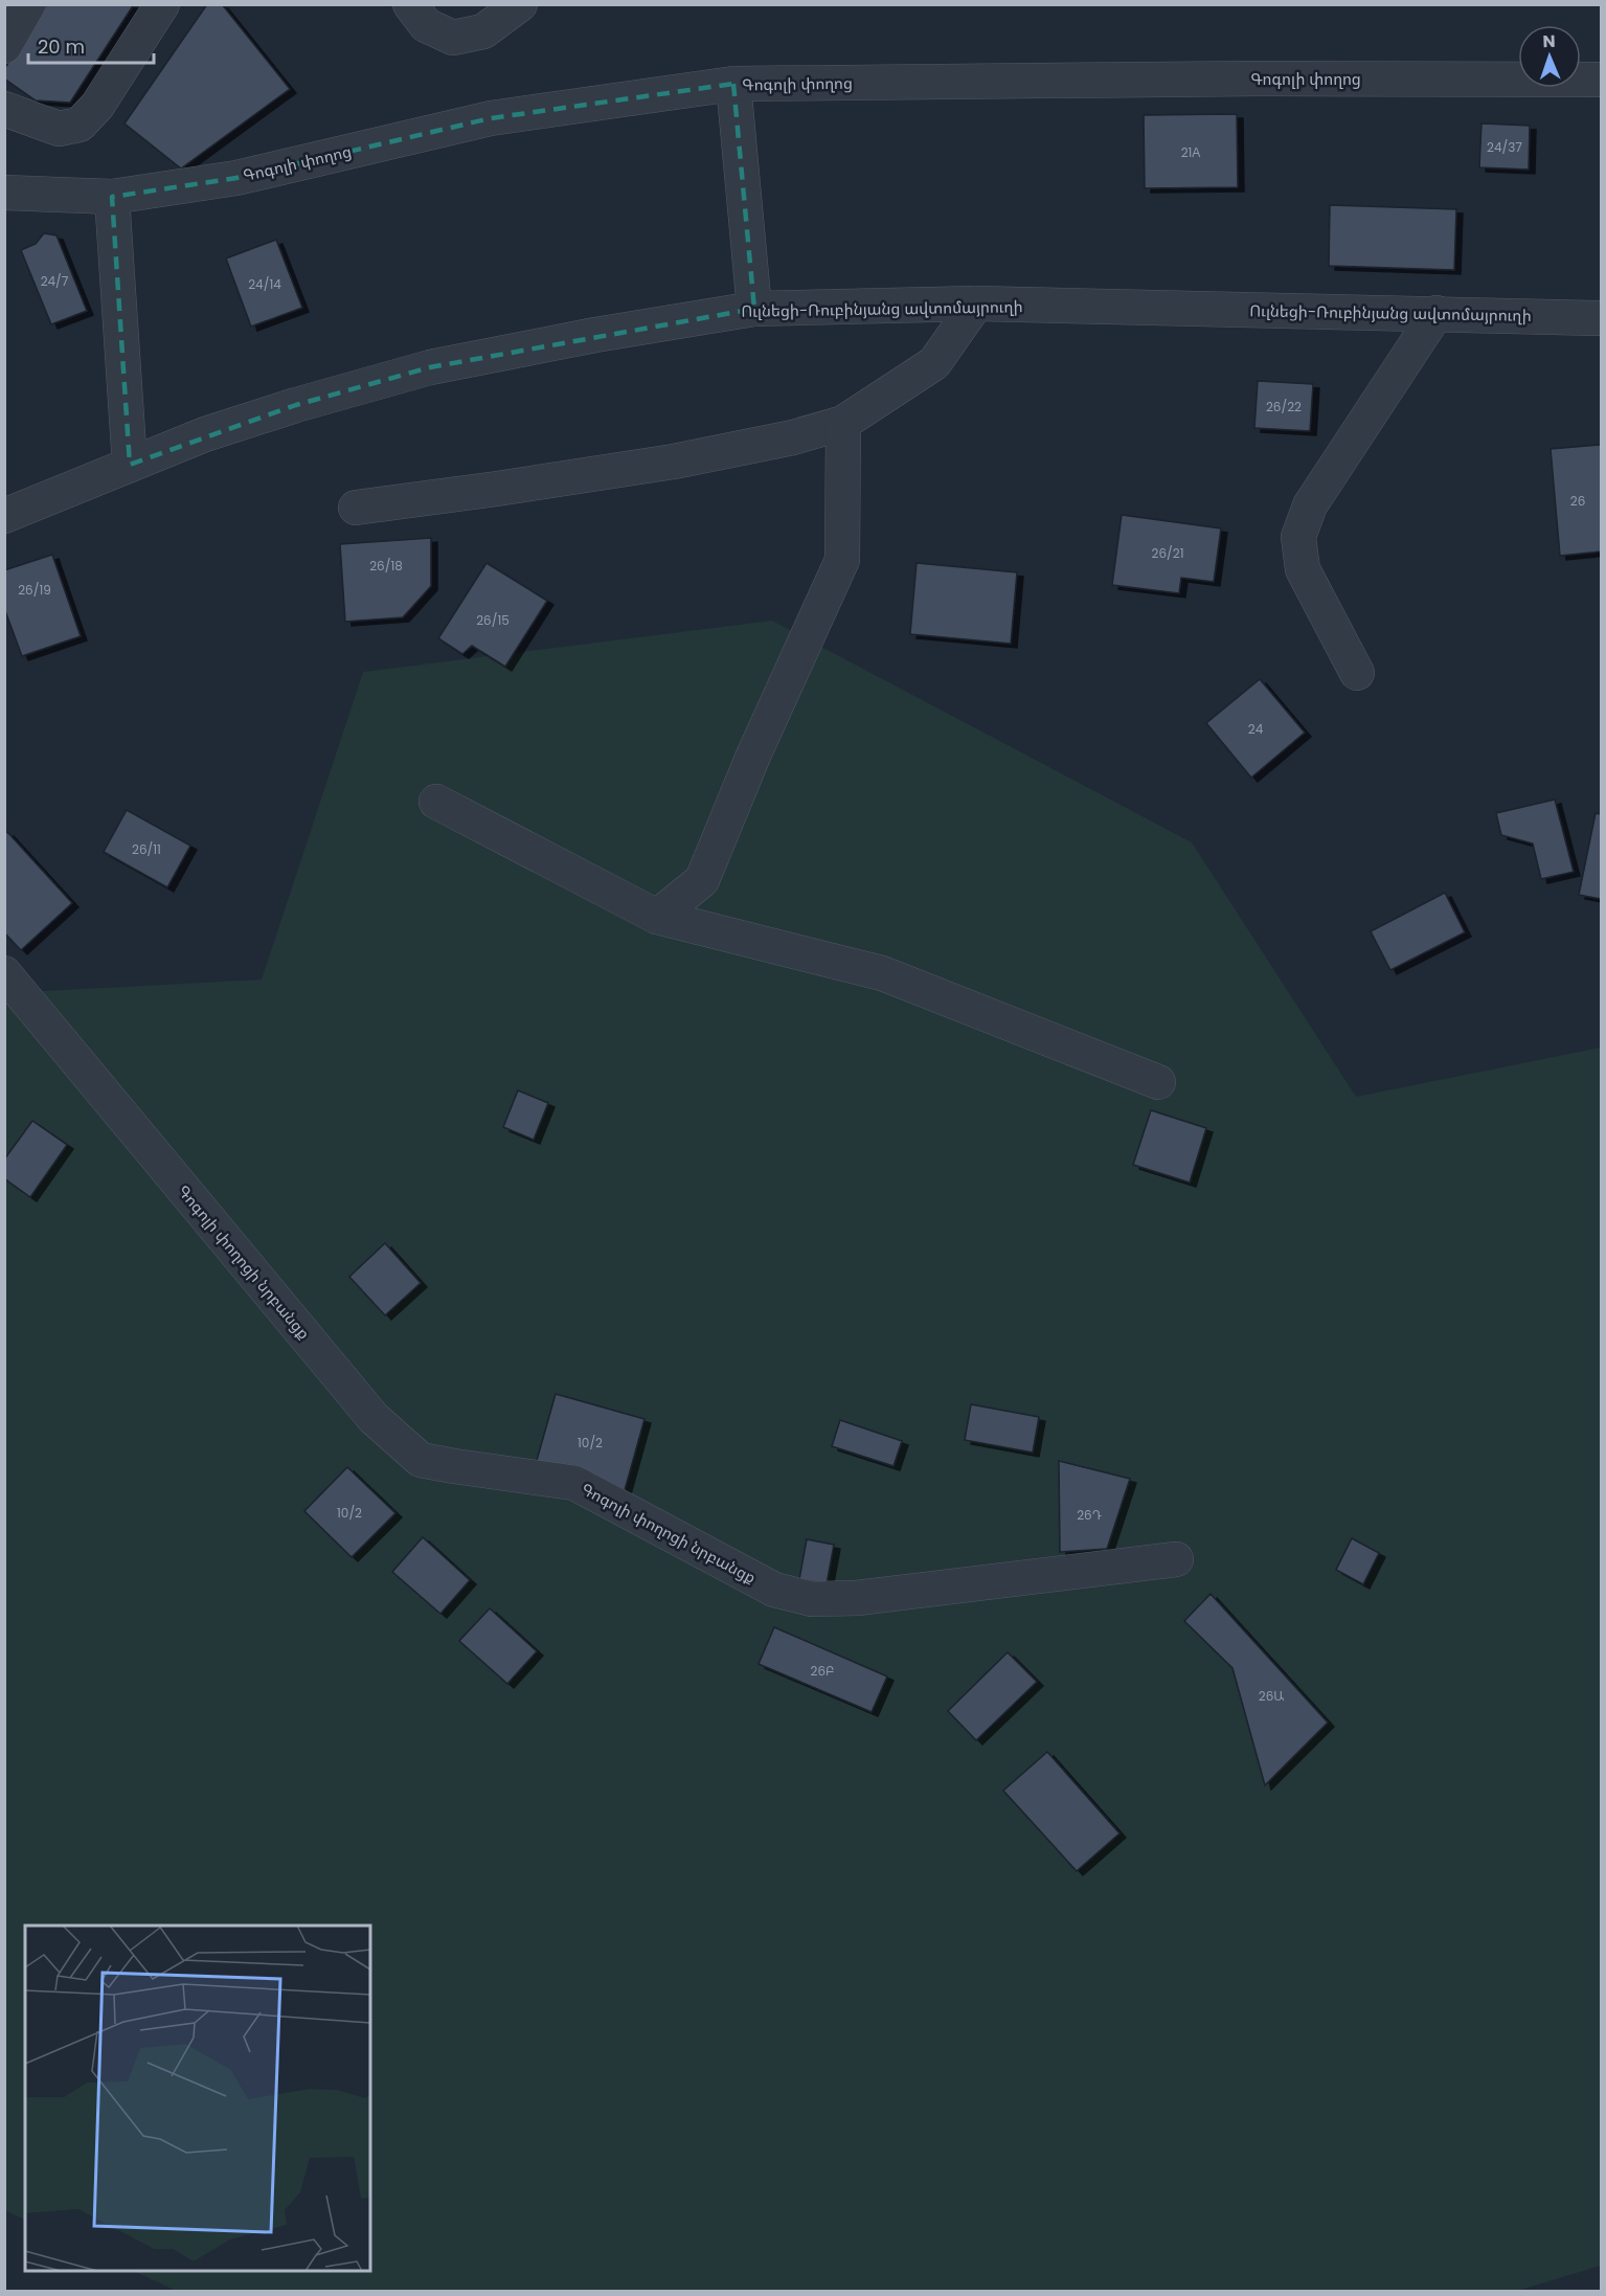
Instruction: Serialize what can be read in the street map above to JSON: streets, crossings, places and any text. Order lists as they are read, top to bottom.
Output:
{
  "streets": {
    "street": ["Գոգոլի փողոց", "Ուլնեցի-Ռուբինյանց ավտոմայրուղի", "Գոգոլի փողոցի նրբանցք"]
  },
  "house_numbers": [
    "24/37",
    "21А",
    "24/7",
    "24/14",
    "26/22",
    "26",
    "26/21",
    "26/18",
    "26/19",
    "26/15",
    "24",
    "26/11",
    "10/2",
    "10/2",
    "26Դ",
    "26Բ",
    "26Ա"
  ],
  "scale_bar": "20 m",
  "north": "top"
}
